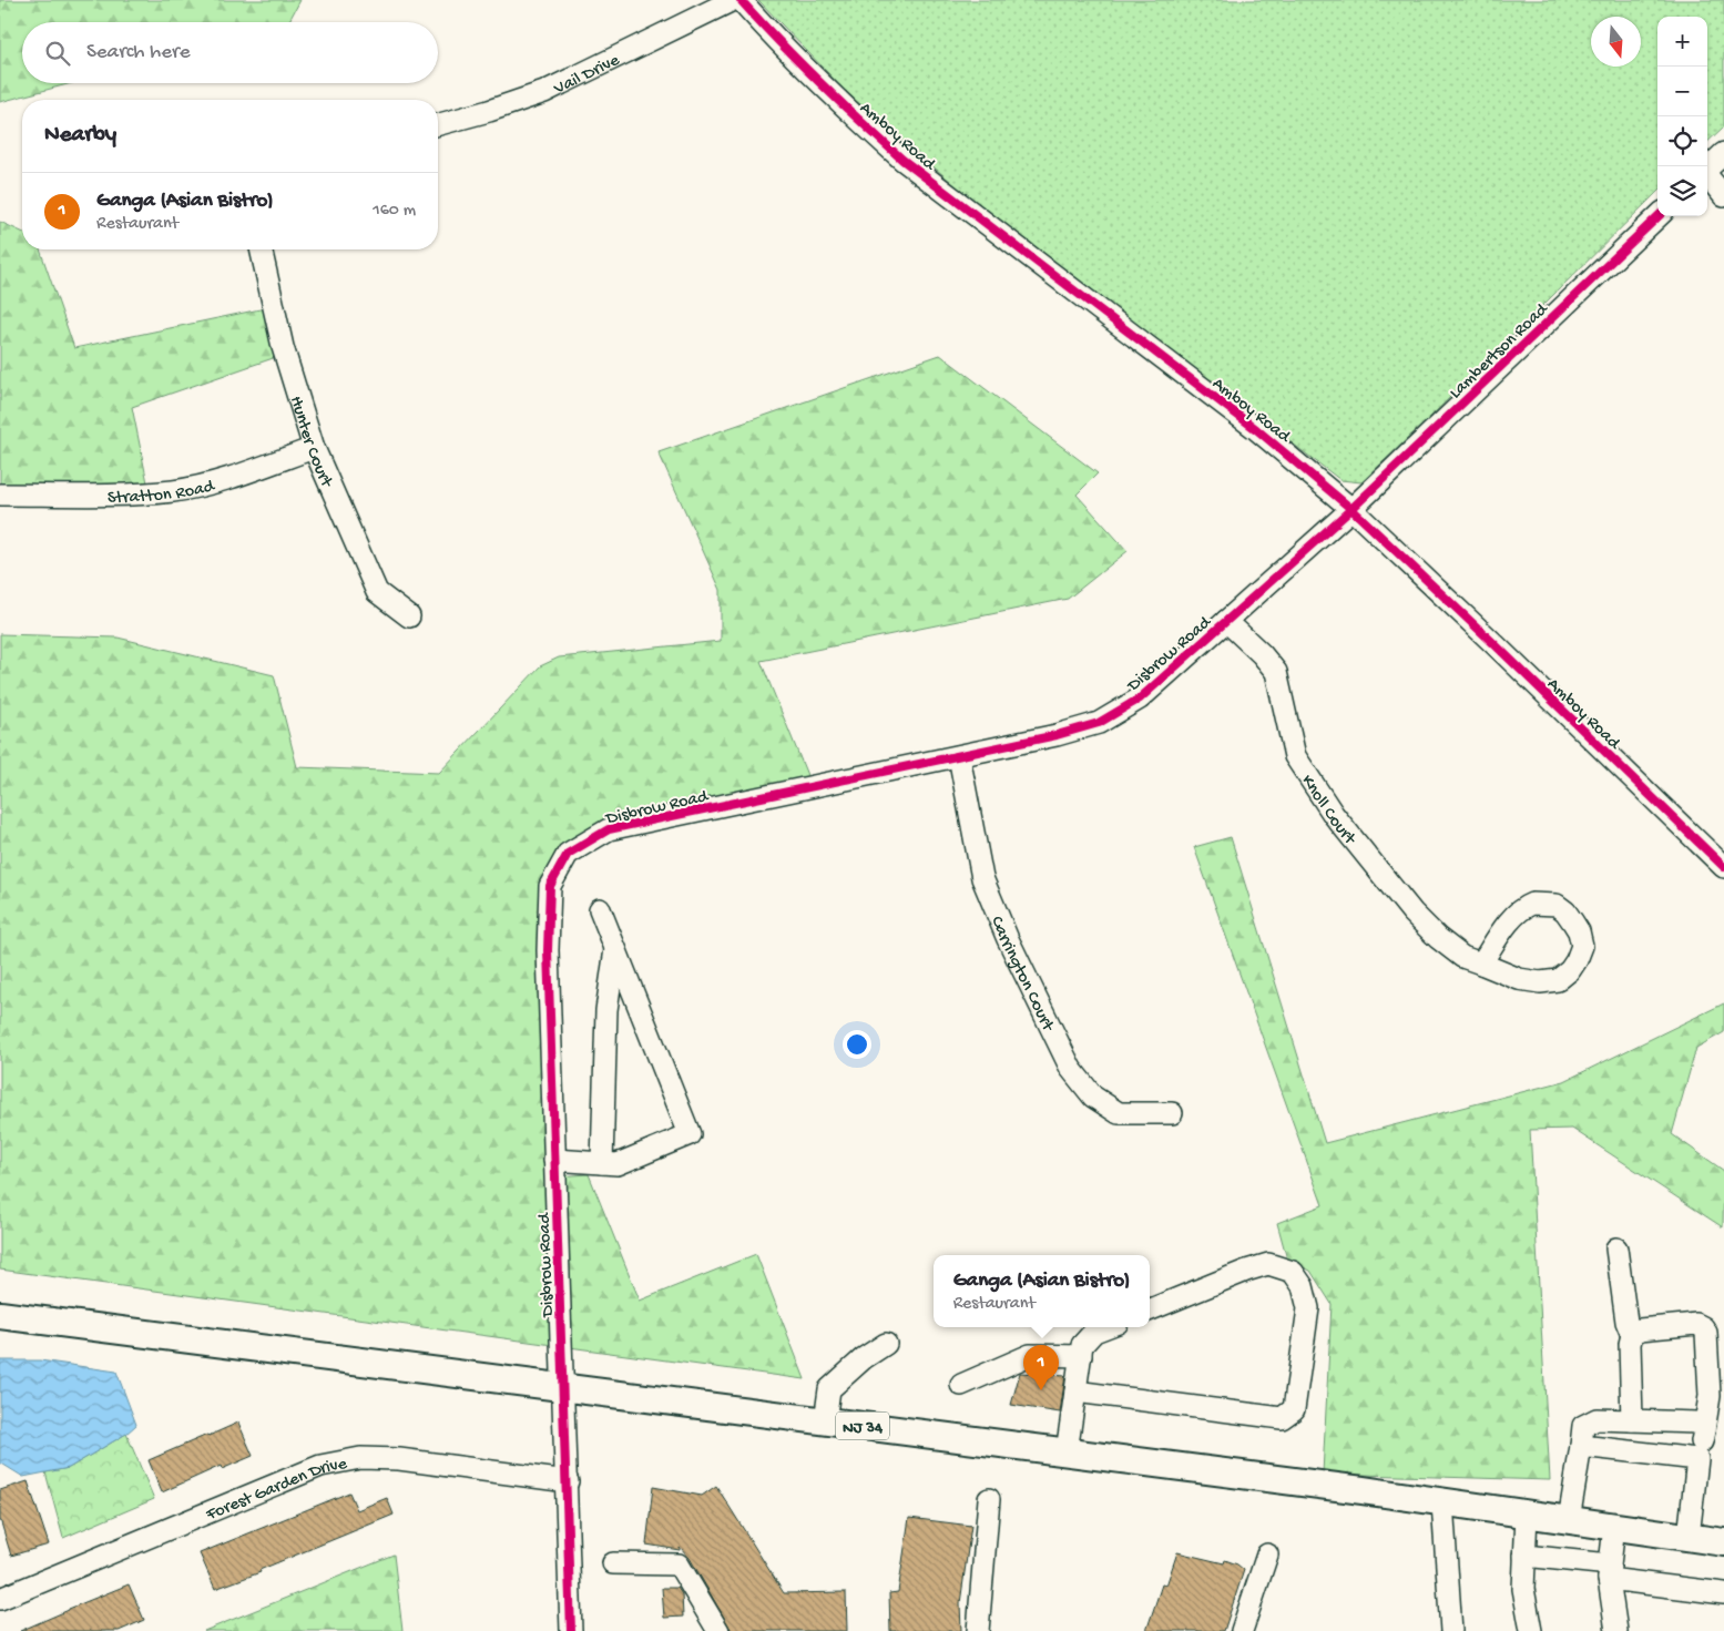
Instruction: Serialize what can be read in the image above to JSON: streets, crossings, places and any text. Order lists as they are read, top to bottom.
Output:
{
  "streets": {
    "main road": ["NJ 34"],
    "street": [
      "Vail Drive",
      "Amboy Road",
      "Lambertson Road",
      "Hunter Court",
      "Stratton Road",
      "Disbrow Road",
      "Knoll Court",
      "Carrington Court",
      "Forest Garden Drive"
    ]
  },
  "crossings": [
    ["Amboy Road", "Lambertson Road"],
    ["Amboy Road", "Disbrow Road"],
    ["Lambertson Road", "Disbrow Road"],
    ["Hunter Court", "Stratton Road"],
    ["Disbrow Road", "Knoll Court"],
    ["Disbrow Road", "Carrington Court"],
    ["Disbrow Road", "NJ 34"],
    ["Disbrow Road", "Forest Garden Drive"]
  ],
  "north": "bottom",
  "page": {
    "map_buttons": ["+", "−"],
    "search": "Search here",
    "heading": "Nearby",
    "list": [
      {
        "mark": "1",
        "name": "Ganga (Asian Bistro)",
        "note": "Restaurant",
        "value": "160 m"
      }
    ],
    "popup": ["Ganga (Asian Bistro)", "Restaurant"],
    "pins": "1"
  }
}
